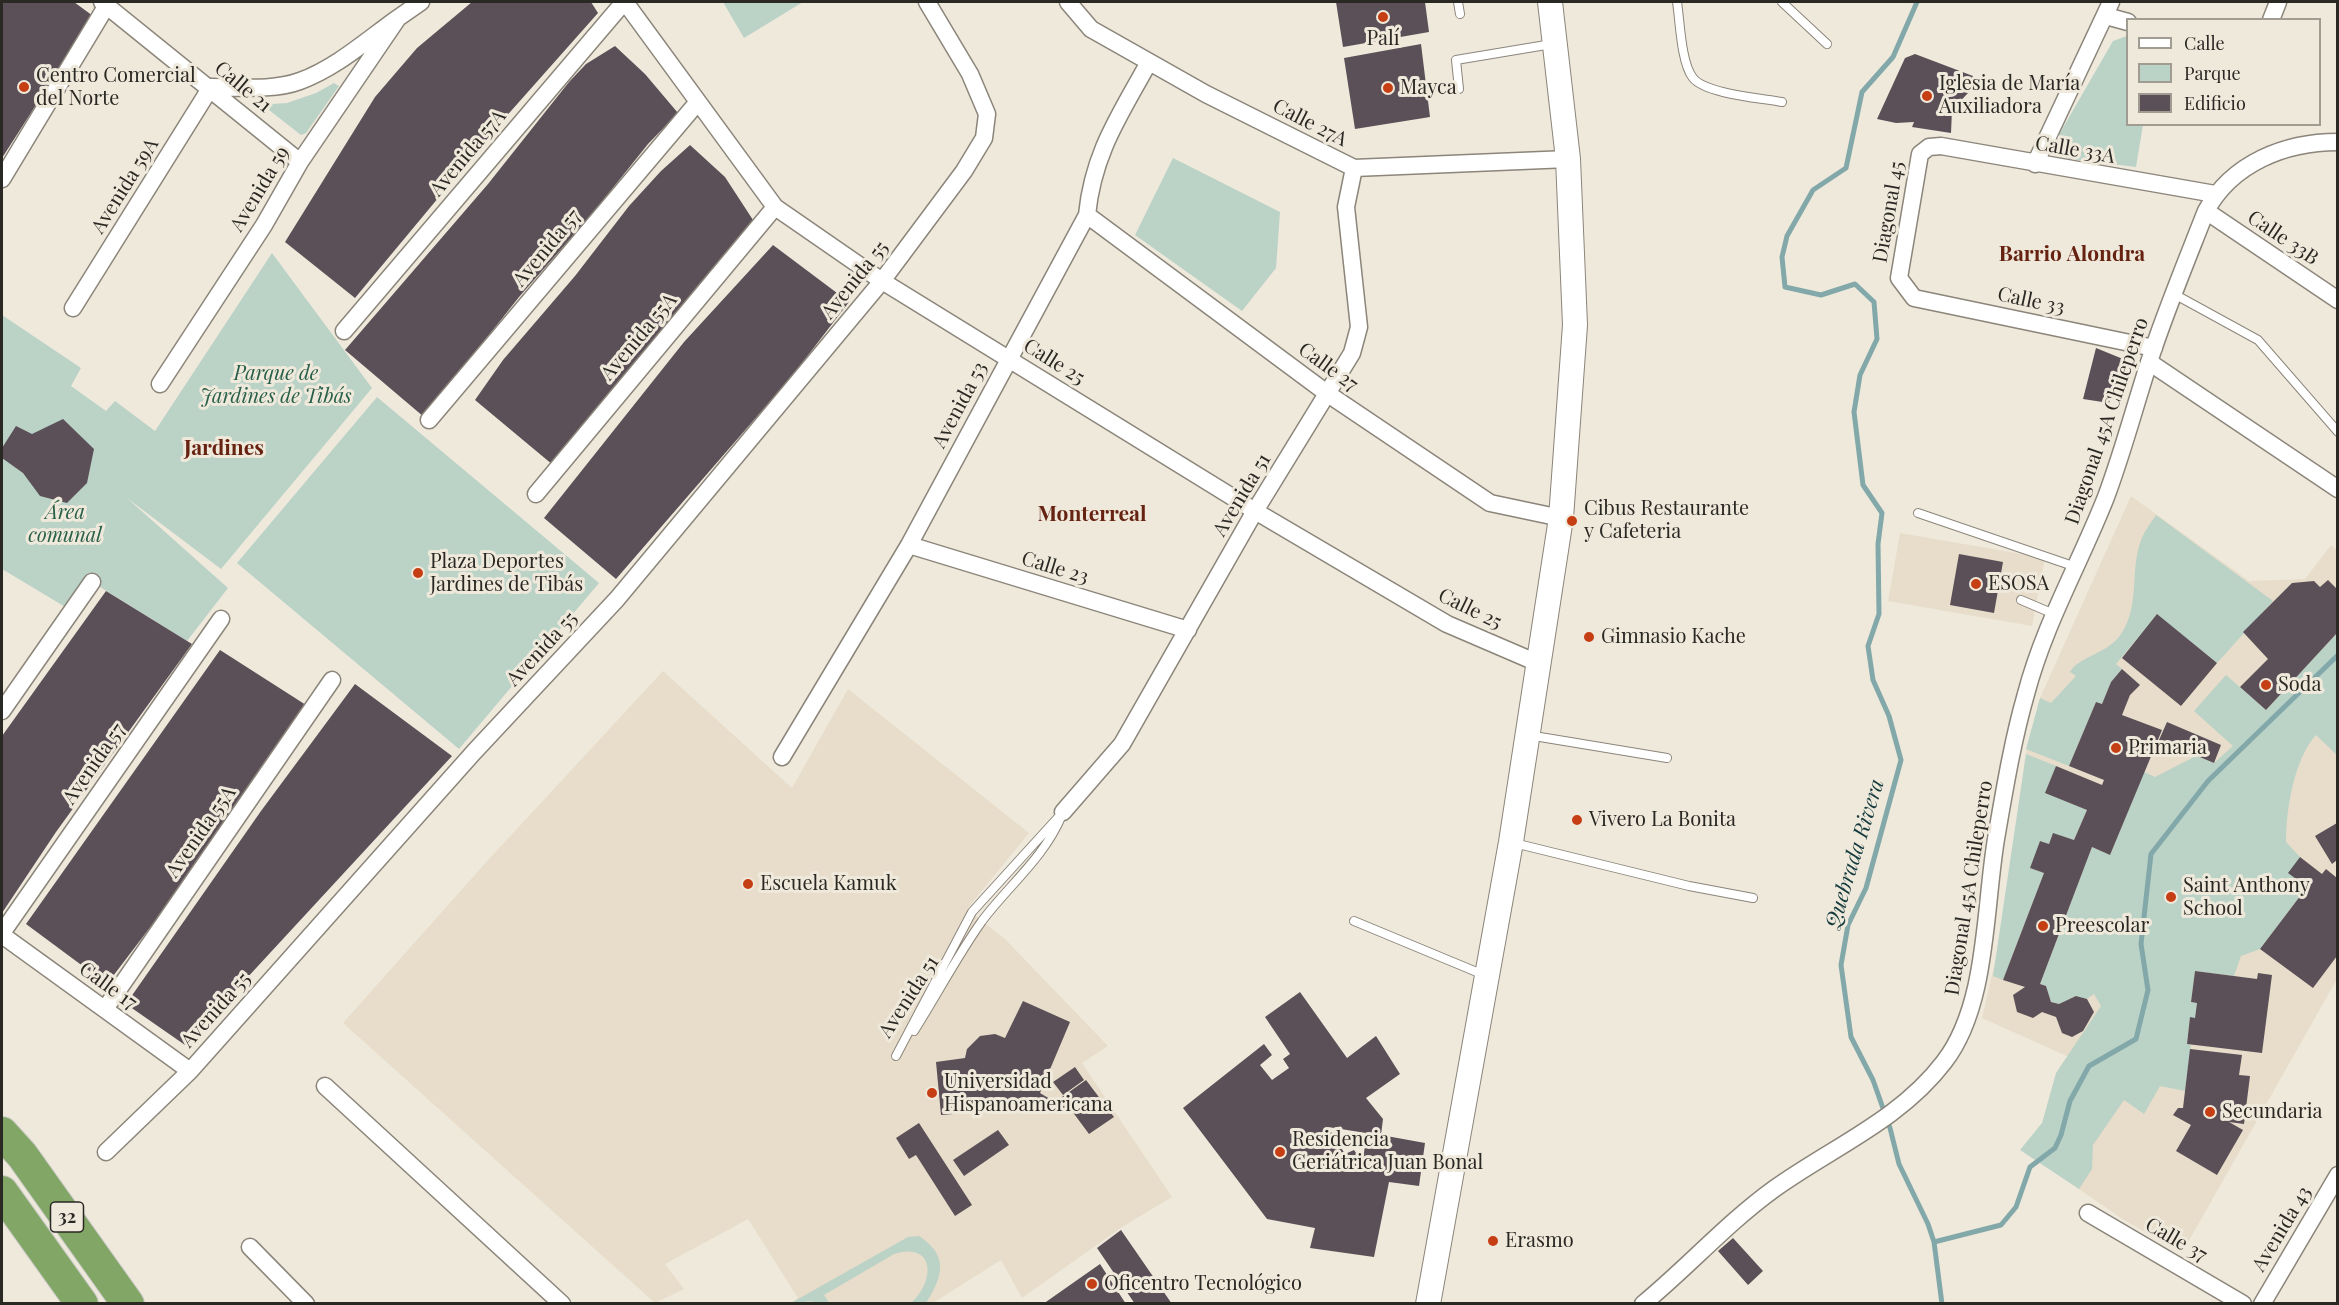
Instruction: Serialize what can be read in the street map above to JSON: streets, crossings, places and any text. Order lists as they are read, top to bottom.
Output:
{
  "streets": {
    "highway": ["32"],
    "street": [
      "Calle 21",
      "Calle 27A",
      "Calle 33A",
      "Avenida 57A",
      "Avenida 59A",
      "Avenida 59",
      "Diagonal 45",
      "Calle 33B",
      "Avenida 57",
      "Avenida 55",
      "Calle 33",
      "Avenida 55A",
      "Calle 25",
      "Calle 27",
      "Avenida 53",
      "Diagonal 45A Chileperro",
      "Avenida 51",
      "Calle 23",
      "Calle 17",
      "Avenida 43",
      "Calle 37"
    ]
  },
  "crossings": [
    ["Calle 21", "Avenida 59A"],
    ["Calle 21", "Avenida 59"],
    ["Calle 27A", "Avenida 53"],
    ["Calle 27A", "Avenida 51"],
    ["Calle 33A", "Diagonal 45"],
    ["Calle 33A", "Diagonal 45A Chileperro"],
    ["Avenida 57A", "Calle 25"],
    ["Avenida 59A", "Avenida 59"],
    ["Diagonal 45", "Calle 33"],
    ["Calle 33B", "Diagonal 45A Chileperro"],
    ["Avenida 57", "Calle 25"],
    ["Avenida 57", "Calle 17"],
    ["Avenida 55", "Calle 25"],
    ["Avenida 55", "Calle 17"],
    ["Calle 33", "Diagonal 45A Chileperro"],
    ["Avenida 55A", "Calle 25"],
    ["Avenida 55A", "Calle 17"],
    ["Calle 25", "Avenida 53"],
    ["Calle 25", "Avenida 51"],
    ["Calle 27", "Avenida 53"],
    ["Calle 27", "Avenida 51"],
    ["Avenida 53", "Calle 23"],
    ["Avenida 51", "Calle 23"]
  ],
  "districts": ["Barrio Alondra", "Jardines", "Monterreal"],
  "water": ["Quebrada Rivera"],
  "parks": ["Parque de Jardines de Tibás", "Área comunal"],
  "places": [
    "Palí",
    "Centro Comercial del Norte",
    "Mayca",
    "Iglesia de María Auxiliadora",
    "Cibus Restaurante y Cafeteria",
    "Plaza Deportes Jardines de Tibás",
    "ESOSA",
    "Gimnasio Kache",
    "Soda",
    "Primaria",
    "Vivero La Bonita",
    "Escuela Kamuk",
    "Saint Anthony School",
    "Preescolar",
    "Universidad Hispanoamericana",
    "Secundaria",
    "Residencia Geriátrica Juan Bonal",
    "Erasmo",
    "Oficentro Tecnológico"
  ],
  "legend": ["Calle", "Parque", "Edificio"]
}
